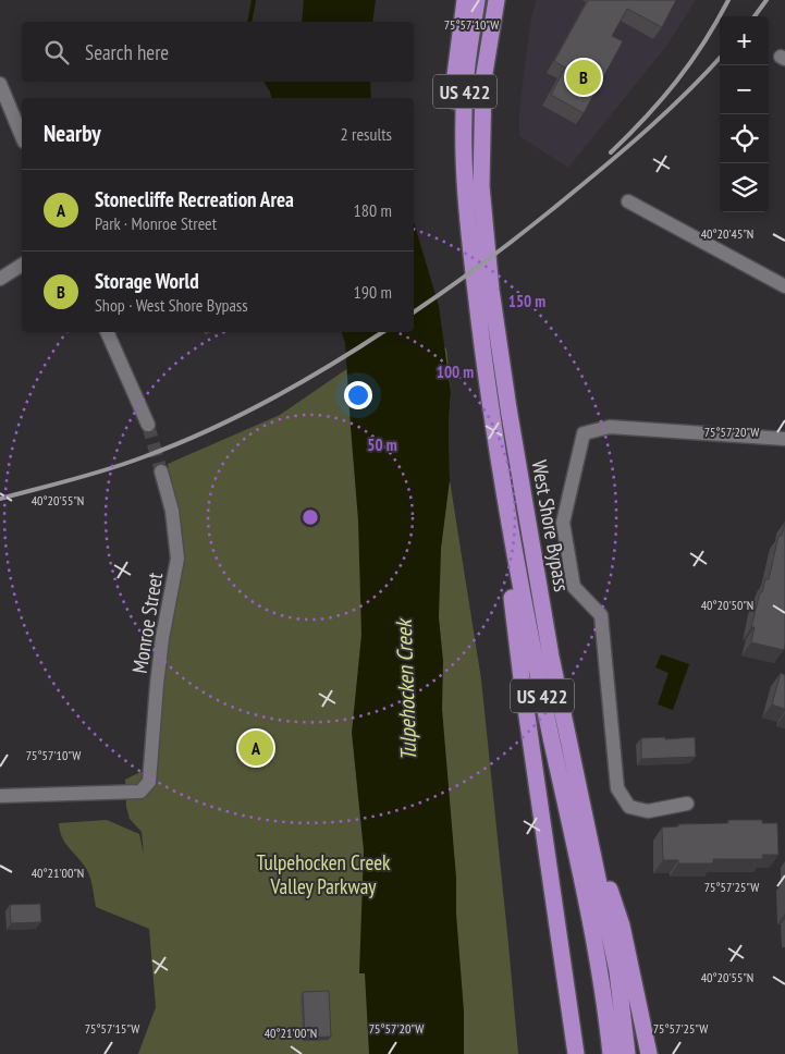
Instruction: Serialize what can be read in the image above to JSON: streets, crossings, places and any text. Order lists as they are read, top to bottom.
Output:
{
  "streets": {
    "highway": ["US 422", "West Shore Bypass"],
    "street": ["Monroe Street"]
  },
  "crossings": [
    ["US 422", "West Shore Bypass"]
  ],
  "water": ["Tulpehocken Creek"],
  "parks": ["Tulpehocken Creek Valley Parkway"],
  "page": {
    "map_buttons": ["+", "−"],
    "search": "Search here",
    "pins": ["B", "A"],
    "heading": ["Nearby", "2 results"],
    "list": [
      {
        "mark": "A",
        "name": "Stonecliffe Recreation Area",
        "note": "Park · Monroe Street",
        "value": "180 m"
      },
      {
        "mark": "B",
        "name": "Storage World",
        "note": "Shop · West Shore Bypass",
        "value": "190 m"
      }
    ]
  },
  "coordinates": [
    "75°57'10\"W",
    "40°20'45\"N",
    "75°57'20\"W",
    "40°20'55\"N",
    "40°20'50\"N",
    "40°21'00\"N",
    "75°57'25\"W",
    "75°57'15\"W"
  ],
  "rings": ["150 m", "100 m", "50 m"]
}
